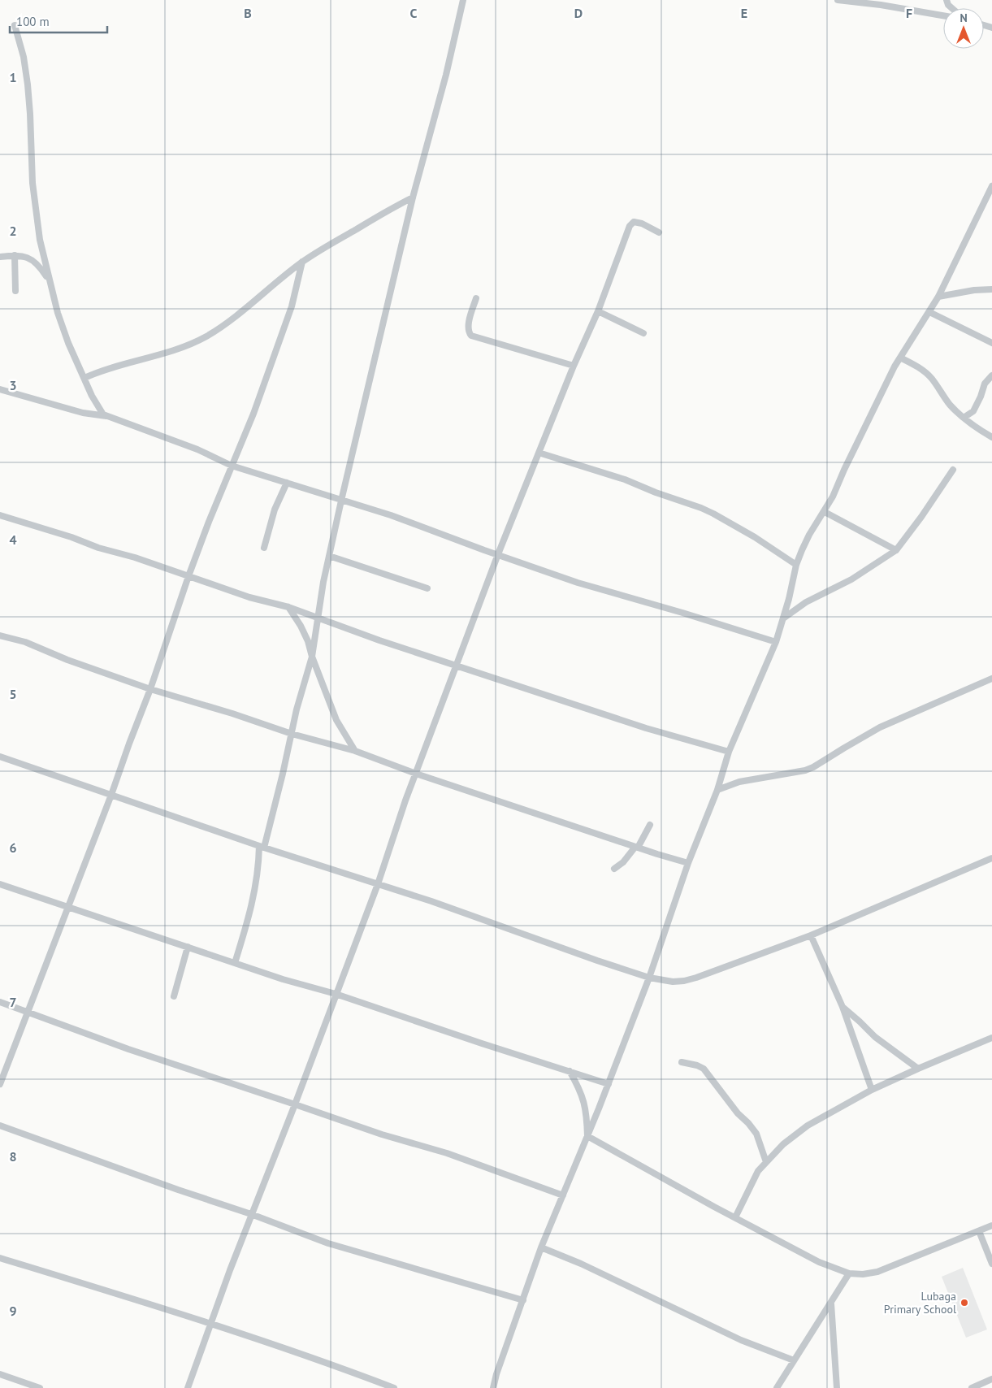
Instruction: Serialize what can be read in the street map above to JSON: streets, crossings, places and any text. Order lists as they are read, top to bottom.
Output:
{
  "places": ["Lubaga Primary School"],
  "scale_bar": "100 m",
  "north": "top",
  "grid": {
    "columns": [
      "B",
      "C",
      "D",
      "E",
      "F"
    ],
    "rows": [
      "1",
      "2",
      "3",
      "4",
      "5",
      "6",
      "7",
      "8",
      "9"
    ]
  }
}
